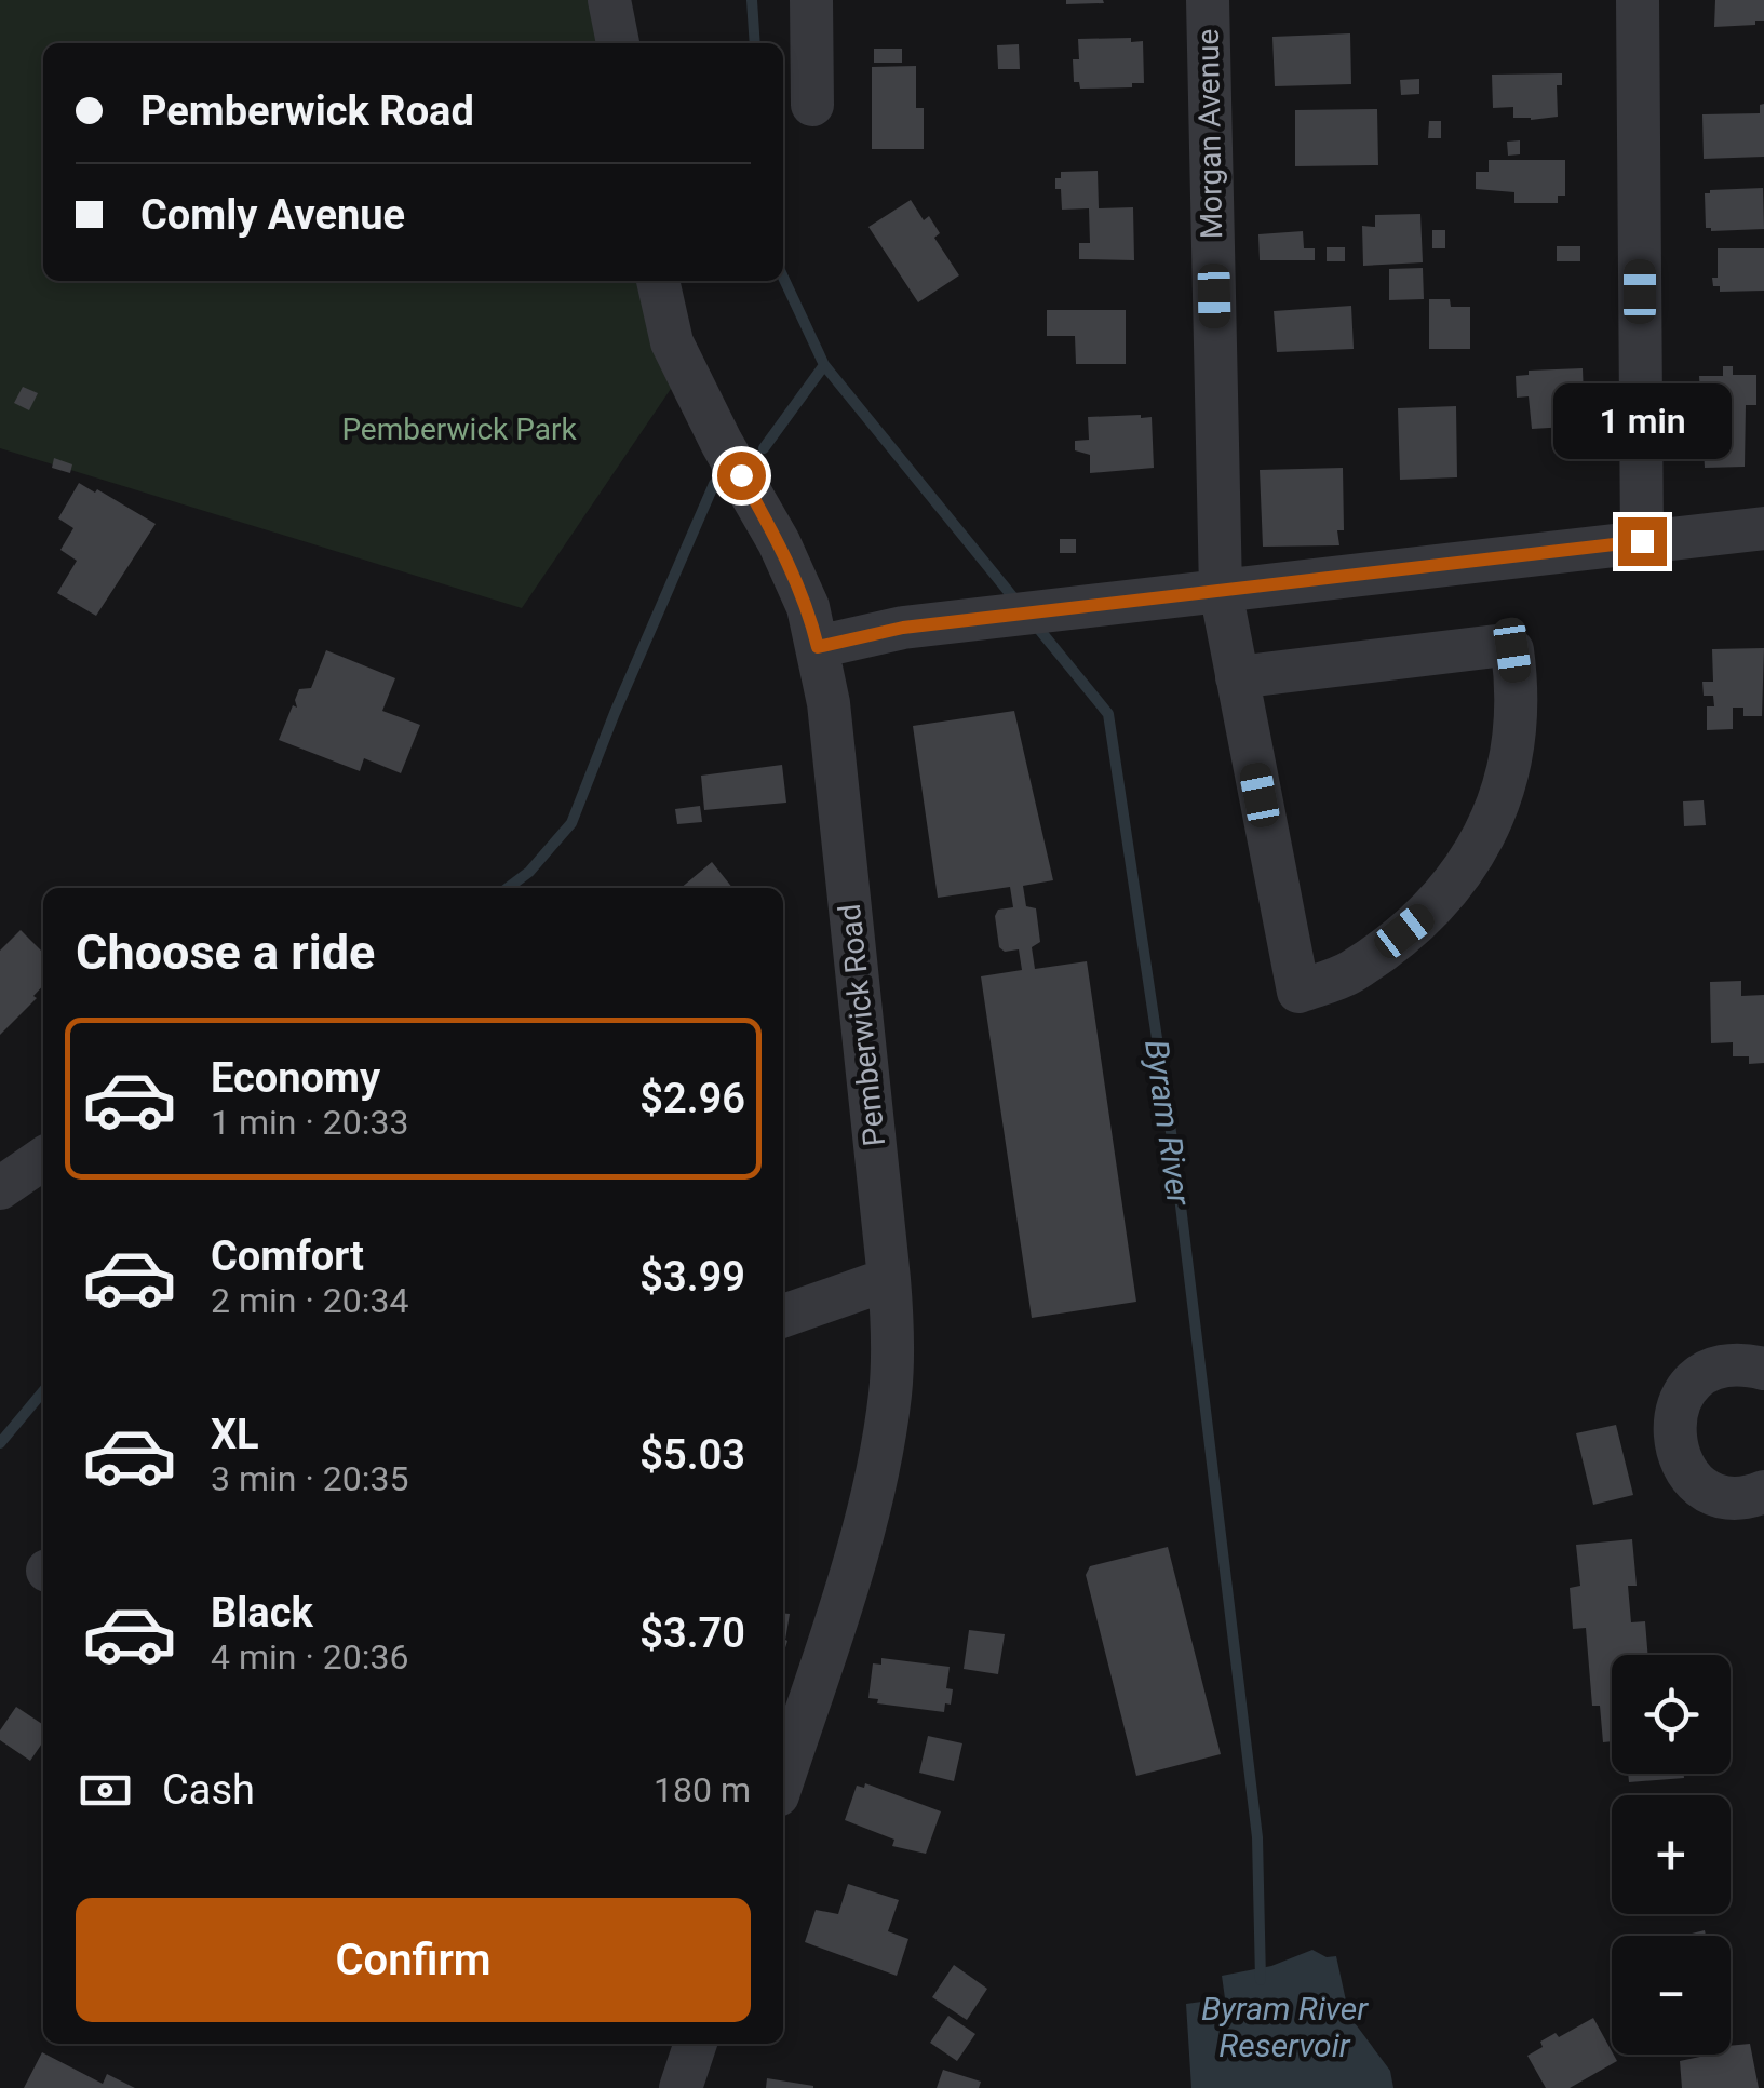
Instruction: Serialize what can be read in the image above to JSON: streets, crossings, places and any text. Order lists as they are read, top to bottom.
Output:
{
  "streets": {
    "street": ["Morgan Avenue", "Pemberwick Road"]
  },
  "water": ["Byram River", "Byram River Reservoir"],
  "parks": ["Pemberwick Park"],
  "page": {
    "banner": ["Pemberwick Road", "Comly Avenue"],
    "bubble": "1 min",
    "heading": "Choose a ride",
    "list": [
      {
        "name": "Economy",
        "note": "1 min · 20:33",
        "value": "$2.96"
      },
      {
        "name": "Comfort",
        "note": "2 min · 20:34",
        "value": "$3.99"
      },
      {
        "name": "XL",
        "note": "3 min · 20:35",
        "value": "$5.03"
      },
      {
        "name": "Black",
        "note": "4 min · 20:36",
        "value": "$3.70"
      }
    ],
    "map_buttons": ["+", "−"],
    "pay": ["Cash", "180 m"],
    "buttons": "Confirm"
  }
}
